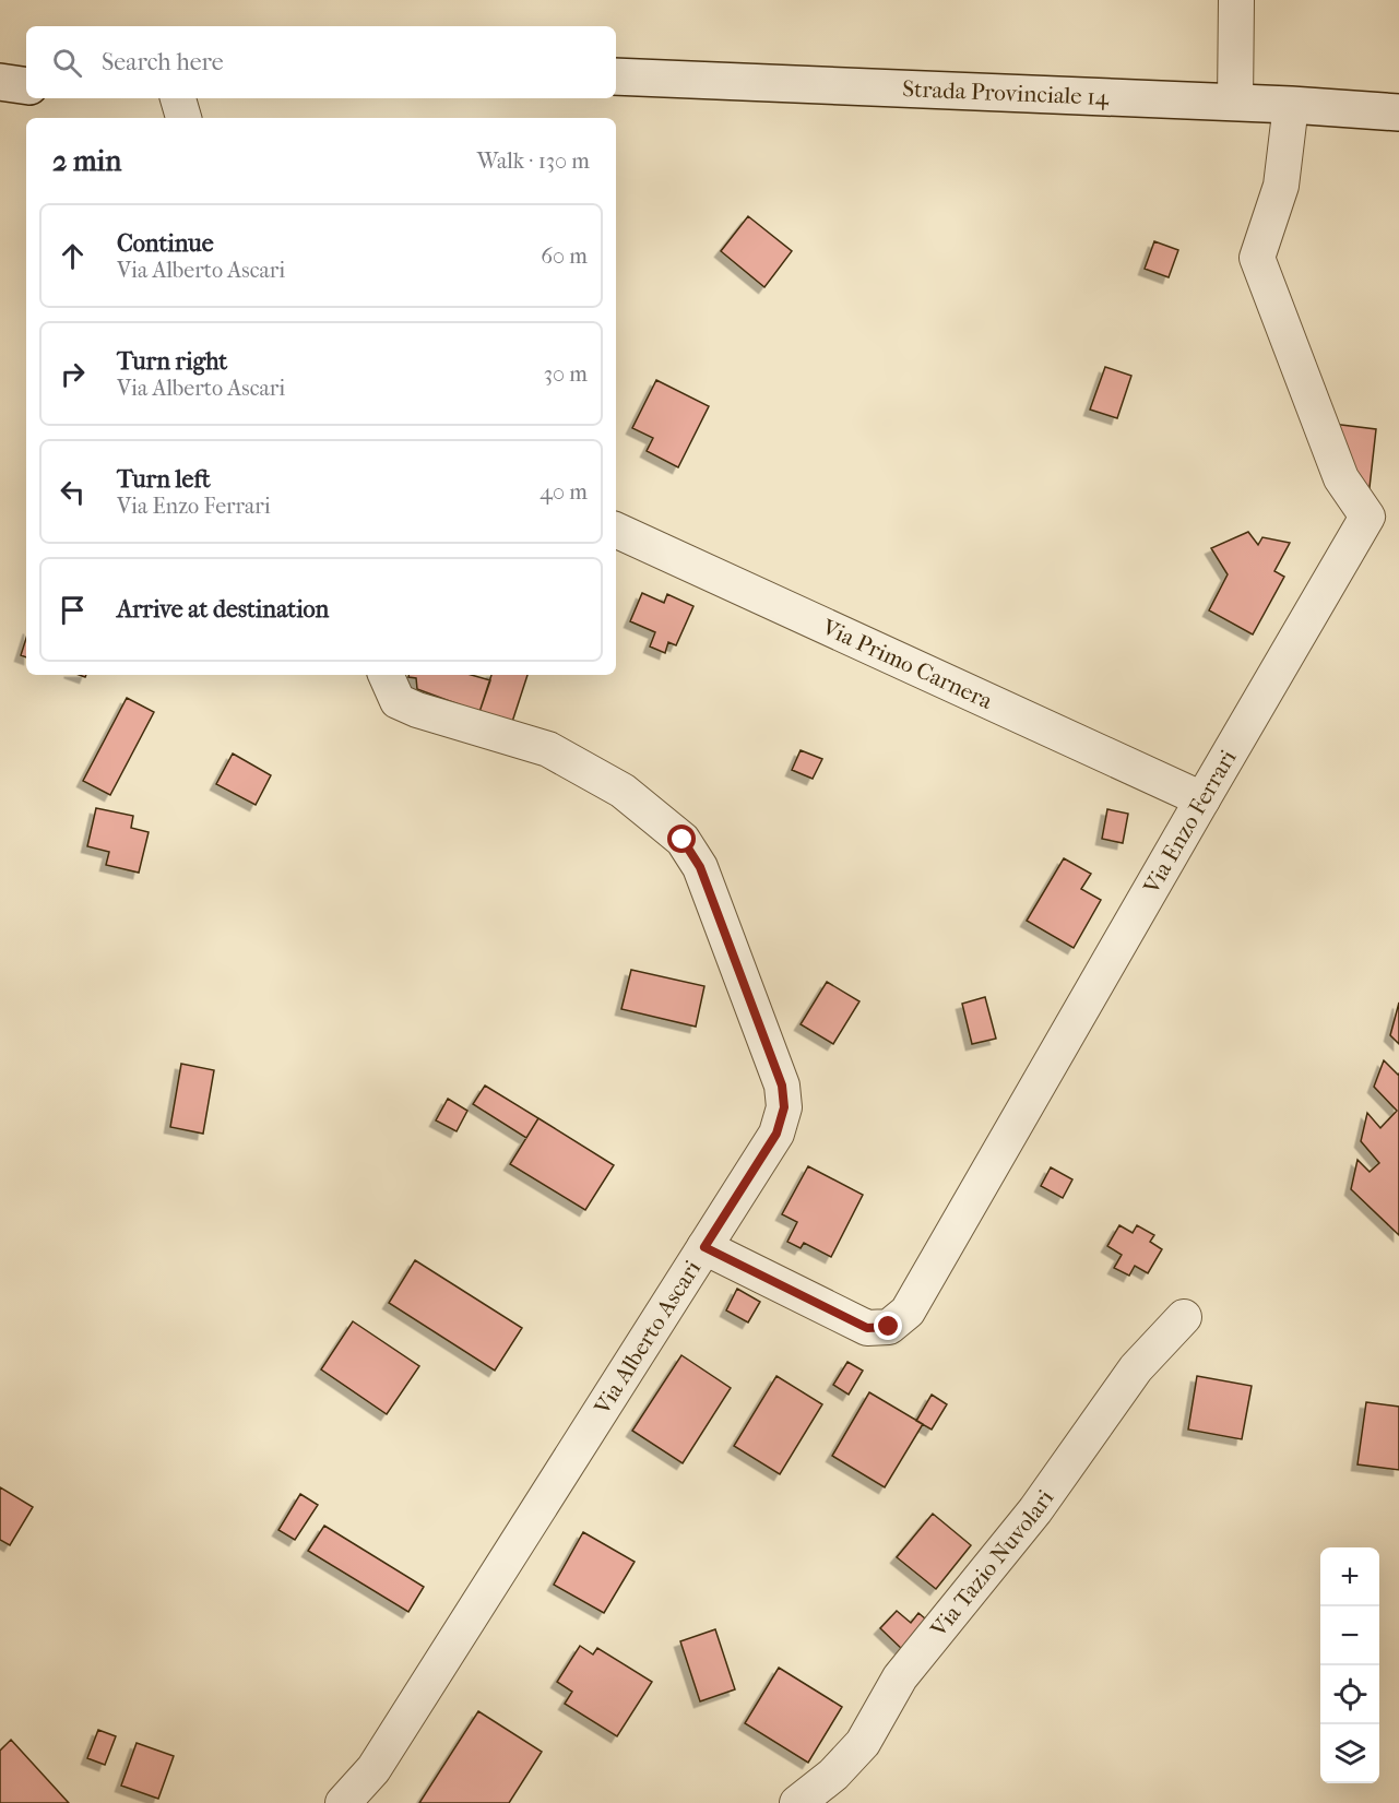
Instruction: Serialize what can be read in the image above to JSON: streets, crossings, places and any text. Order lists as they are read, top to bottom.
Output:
{
  "streets": {
    "main road": ["Strada Provinciale 14"],
    "street": [
      "Via Primo Carnera",
      "Via Enzo Ferrari",
      "Via Alberto Ascari",
      "Via Tazio Nuvolari"
    ]
  },
  "crossings": [
    ["Strada Provinciale 14", "Via Enzo Ferrari"],
    ["Via Primo Carnera", "Via Enzo Ferrari"],
    ["Via Enzo Ferrari", "Via Alberto Ascari"]
  ],
  "page": {
    "search": "Search here",
    "heading": ["2 min", "Walk · 130 m"],
    "list": [
      ["Continue", "Via Alberto Ascari", "60 m"],
      ["Turn right", "Via Alberto Ascari", "30 m"],
      ["Turn left", "Via Enzo Ferrari", "40 m"],
      "Arrive at destination"
    ],
    "map_buttons": ["+", "−"]
  }
}
